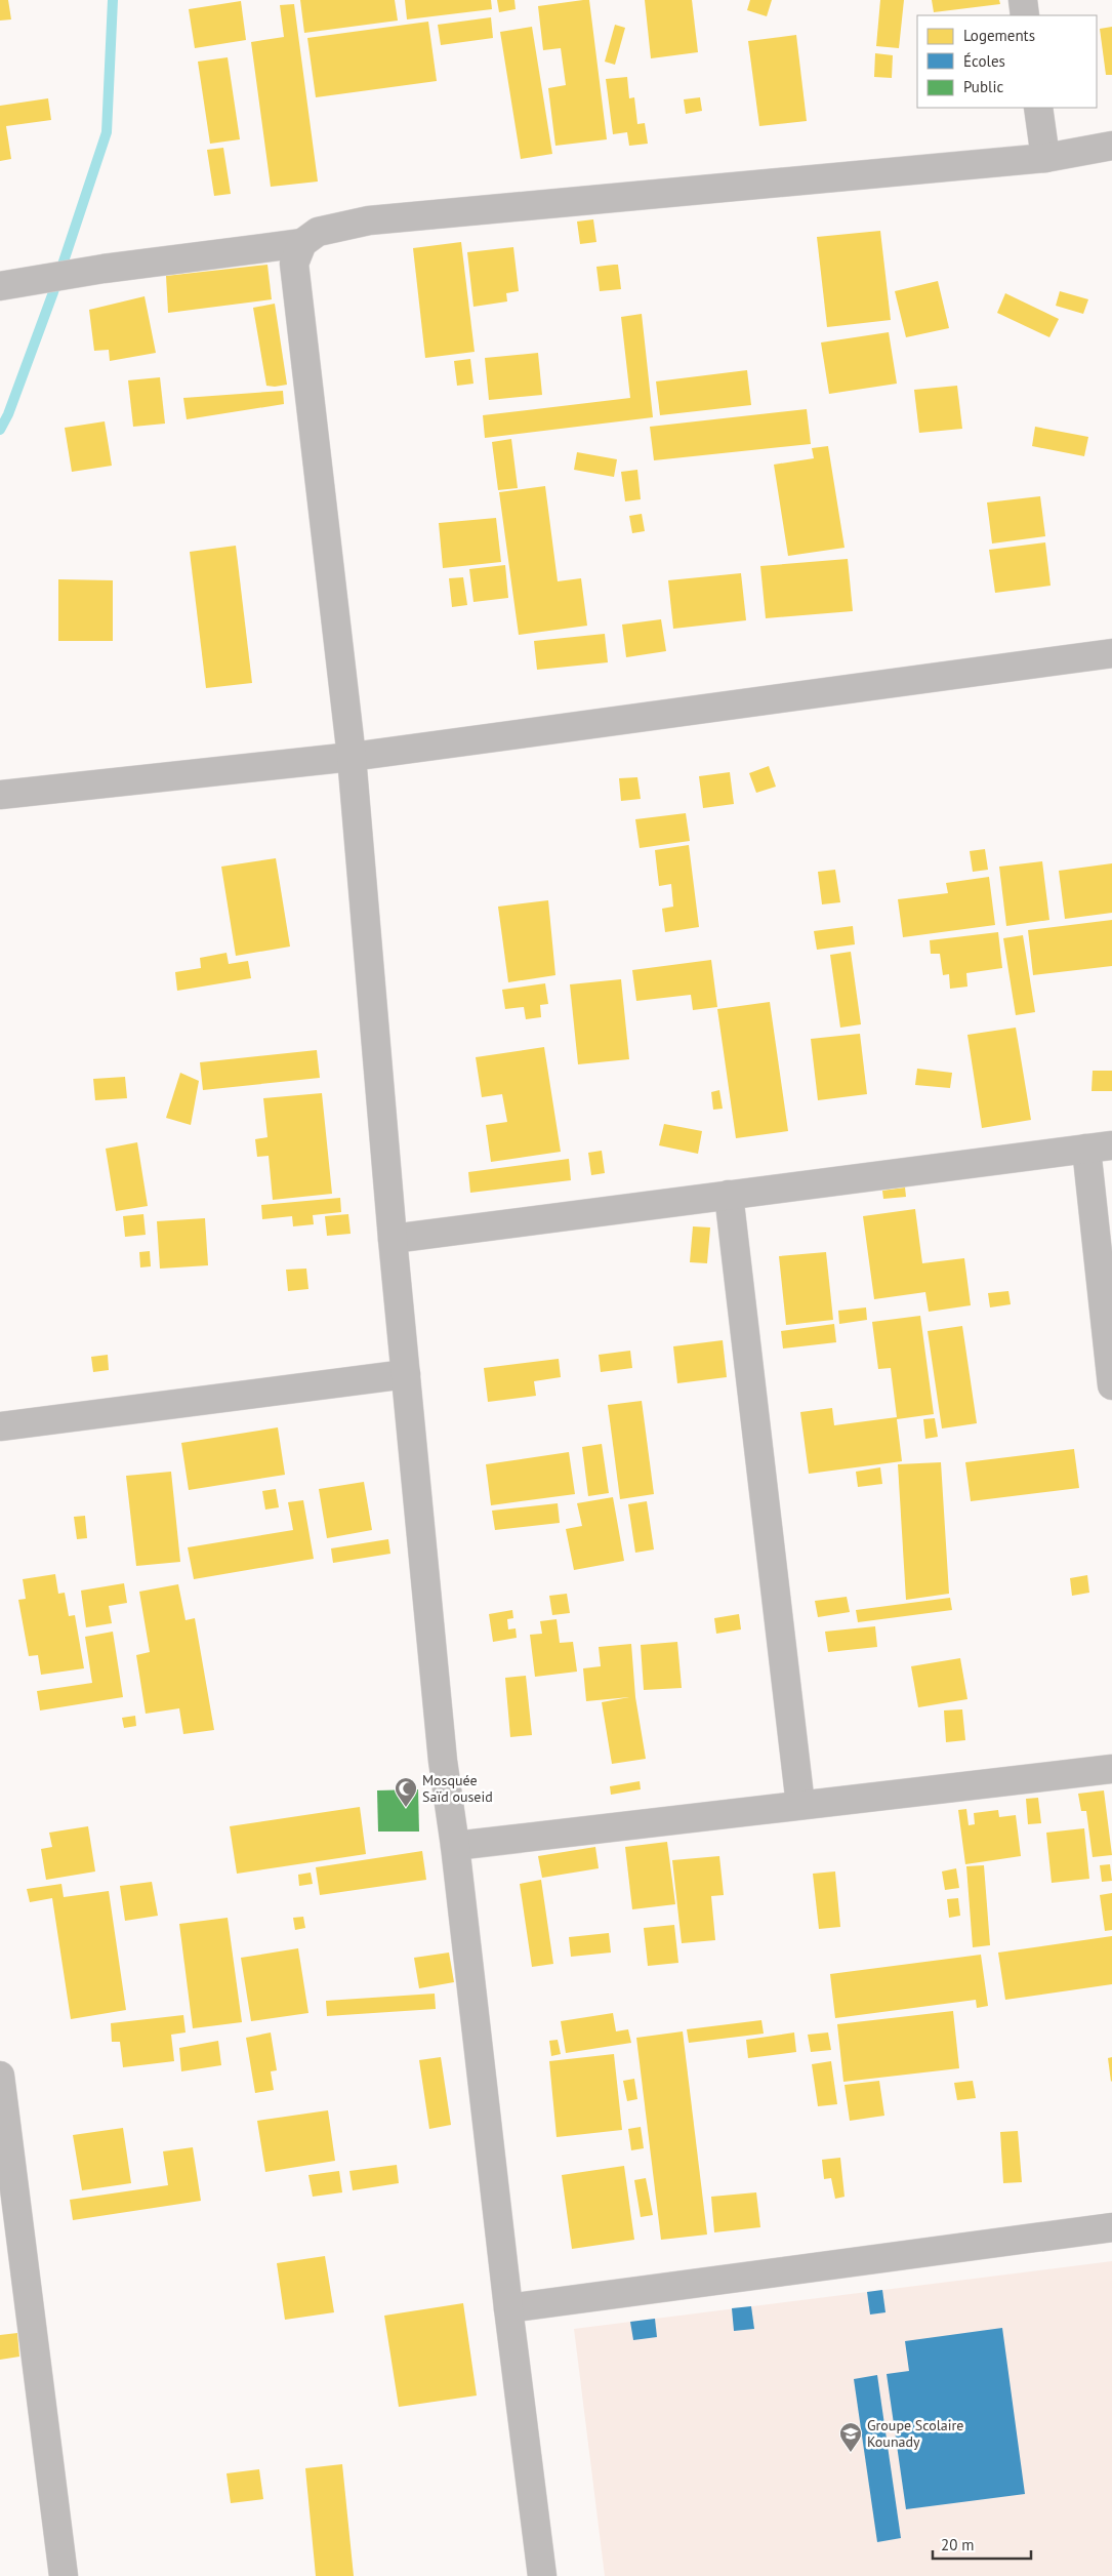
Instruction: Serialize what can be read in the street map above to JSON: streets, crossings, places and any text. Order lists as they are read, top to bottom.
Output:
{
  "places": {
    "mosque": ["Mosquée Saïd ouseid"],
    "school or university": ["Groupe Scolaire Kounady"]
  },
  "legend": ["Logements", "Écoles", "Public"],
  "scale_bar": "20 m"
}
